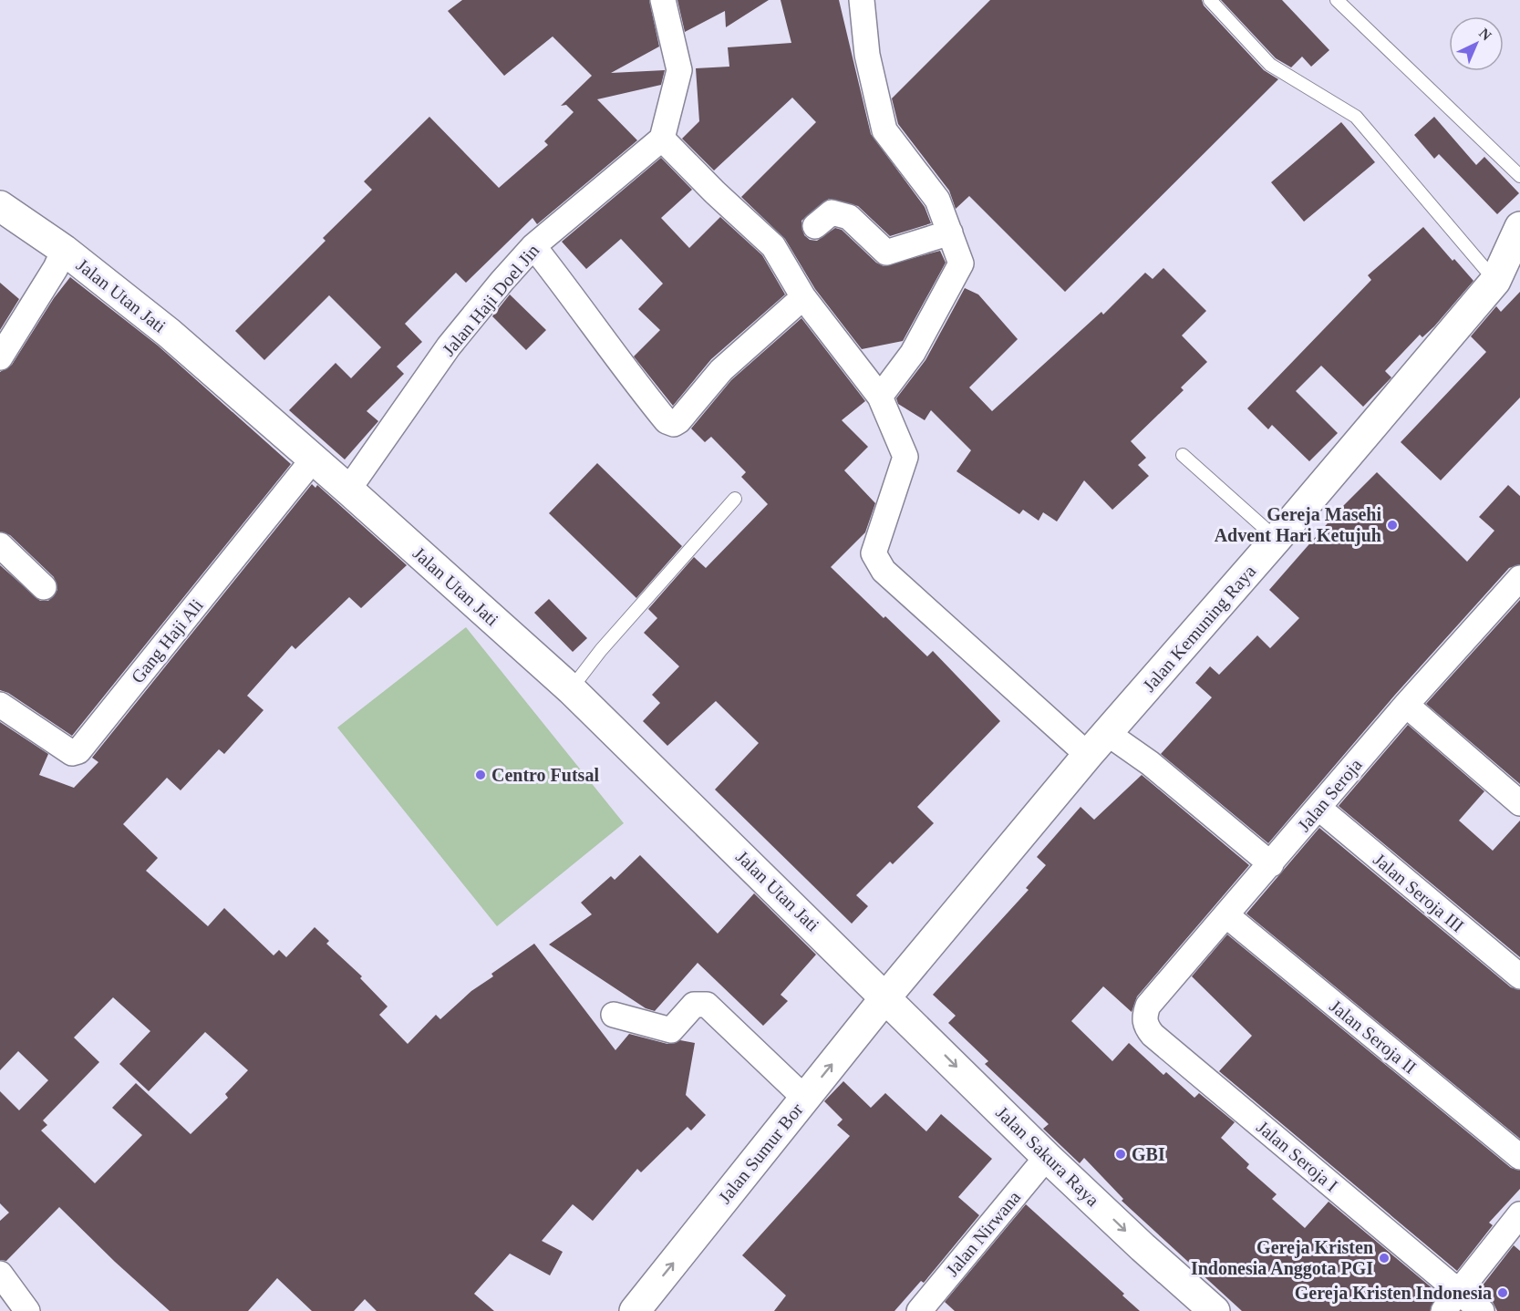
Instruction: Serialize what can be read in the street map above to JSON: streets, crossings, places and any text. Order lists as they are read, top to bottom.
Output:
{
  "streets": {
    "main road": [
      "Jalan Utan Jati",
      "Jalan Kemuning Raya",
      "Jalan Sumur Bor",
      "Jalan Sakura Raya"
    ],
    "street": [
      "Jalan Haji Doel Jin",
      "Gang Haji Ali",
      "Jalan Seroja",
      "Jalan Seroja III",
      "Jalan Seroja II",
      "Jalan Seroja I",
      "Jalan Nirwana"
    ]
  },
  "crossings": [
    ["Jalan Utan Jati", "Jalan Haji Doel Jin"],
    ["Jalan Utan Jati", "Jalan Kemuning Raya"],
    ["Jalan Utan Jati", "Gang Haji Ali"],
    ["Jalan Utan Jati", "Jalan Sumur Bor"],
    ["Jalan Utan Jati", "Jalan Sakura Raya"],
    ["Jalan Kemuning Raya", "Jalan Sumur Bor"],
    ["Jalan Kemuning Raya", "Jalan Sakura Raya"],
    ["Jalan Seroja", "Jalan Seroja III"],
    ["Jalan Seroja", "Jalan Seroja II"],
    ["Jalan Seroja", "Jalan Seroja I"],
    ["Jalan Sumur Bor", "Jalan Sakura Raya"],
    ["Jalan Sakura Raya", "Jalan Nirwana"]
  ],
  "one_way": ["Jalan Sumur Bor", "Jalan Sakura Raya"],
  "places": [
    "Gereja Masehi Advent Hari Ketujuh",
    "Centro Futsal",
    "GBI",
    "Gereja Kristen Indonesia Anggota PGI",
    "Gereja Kristen Indonesia"
  ],
  "north": "top right"
}
